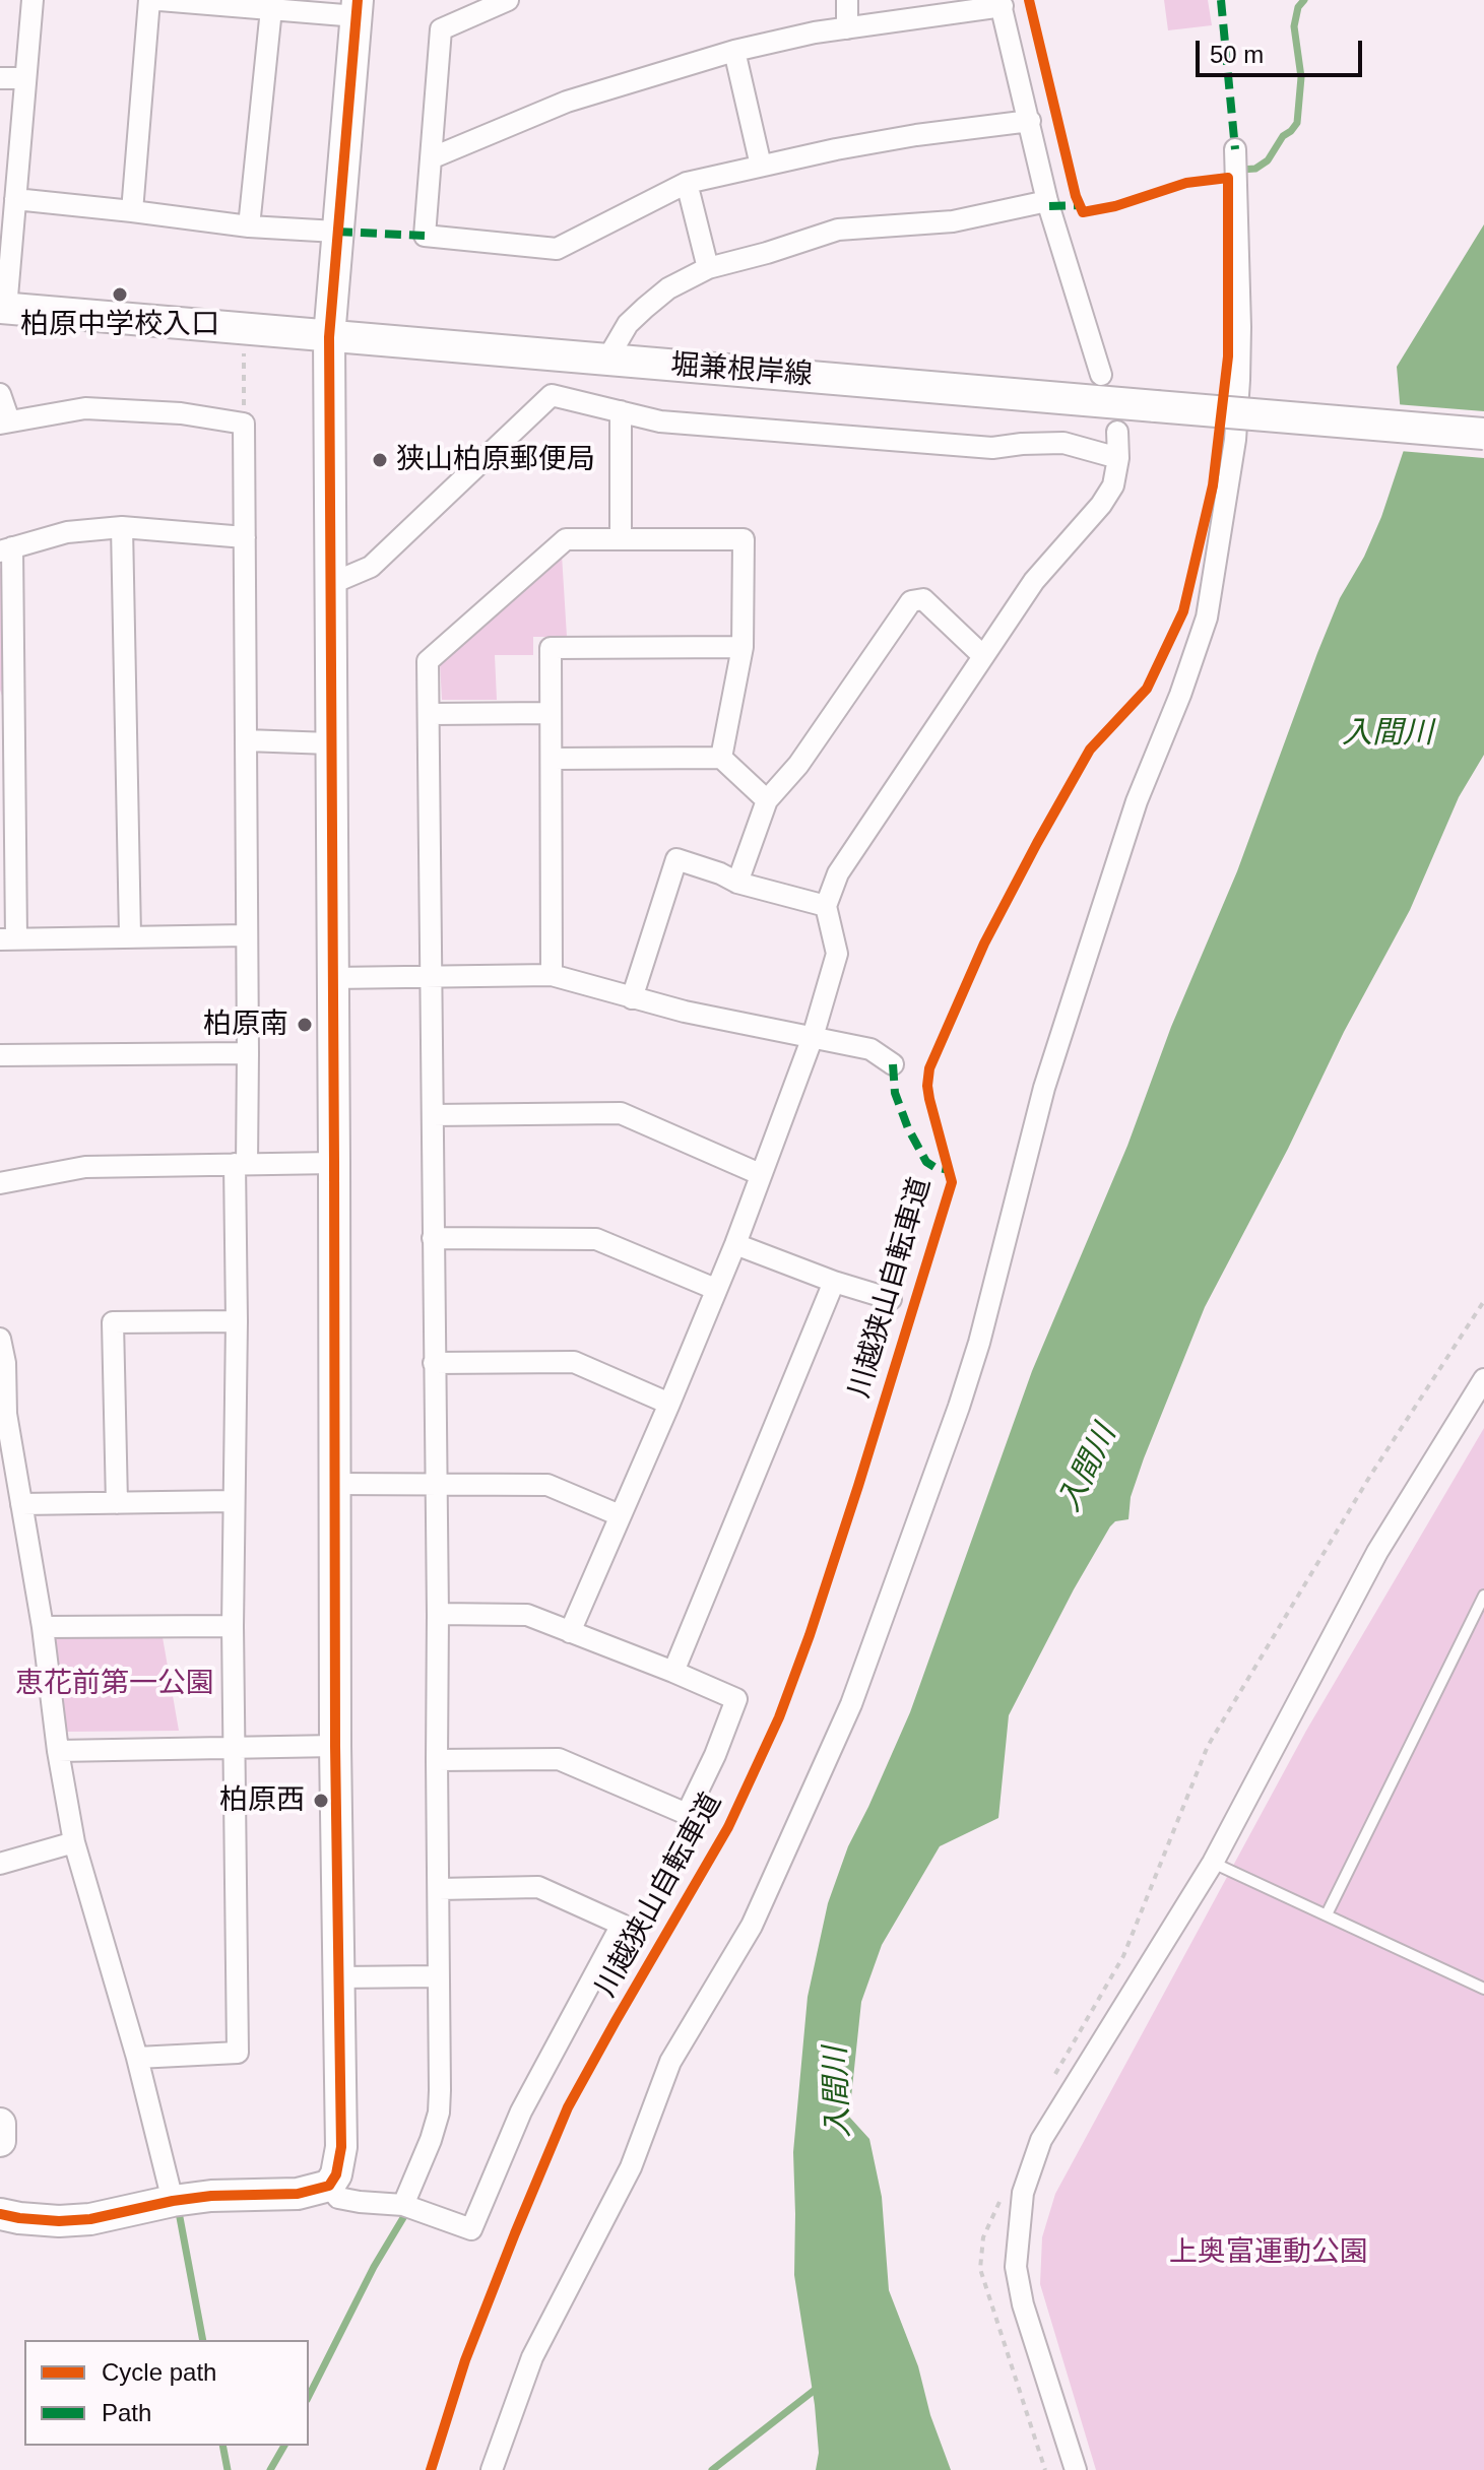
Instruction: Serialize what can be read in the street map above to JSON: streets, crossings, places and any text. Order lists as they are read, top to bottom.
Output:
{
  "streets": {
    "street": ["堀兼根岸線"],
    "cycle path": ["川越狭山自転車道"]
  },
  "water": ["入間川"],
  "parks": ["恵花前第一公園", "上奥富運動公園"],
  "places": [
    "柏原中学校入口",
    "狭山柏原郵便局",
    "柏原南",
    "柏原西"
  ],
  "legend": ["Cycle path", "Path"],
  "scale_bar": "50 m"
}
